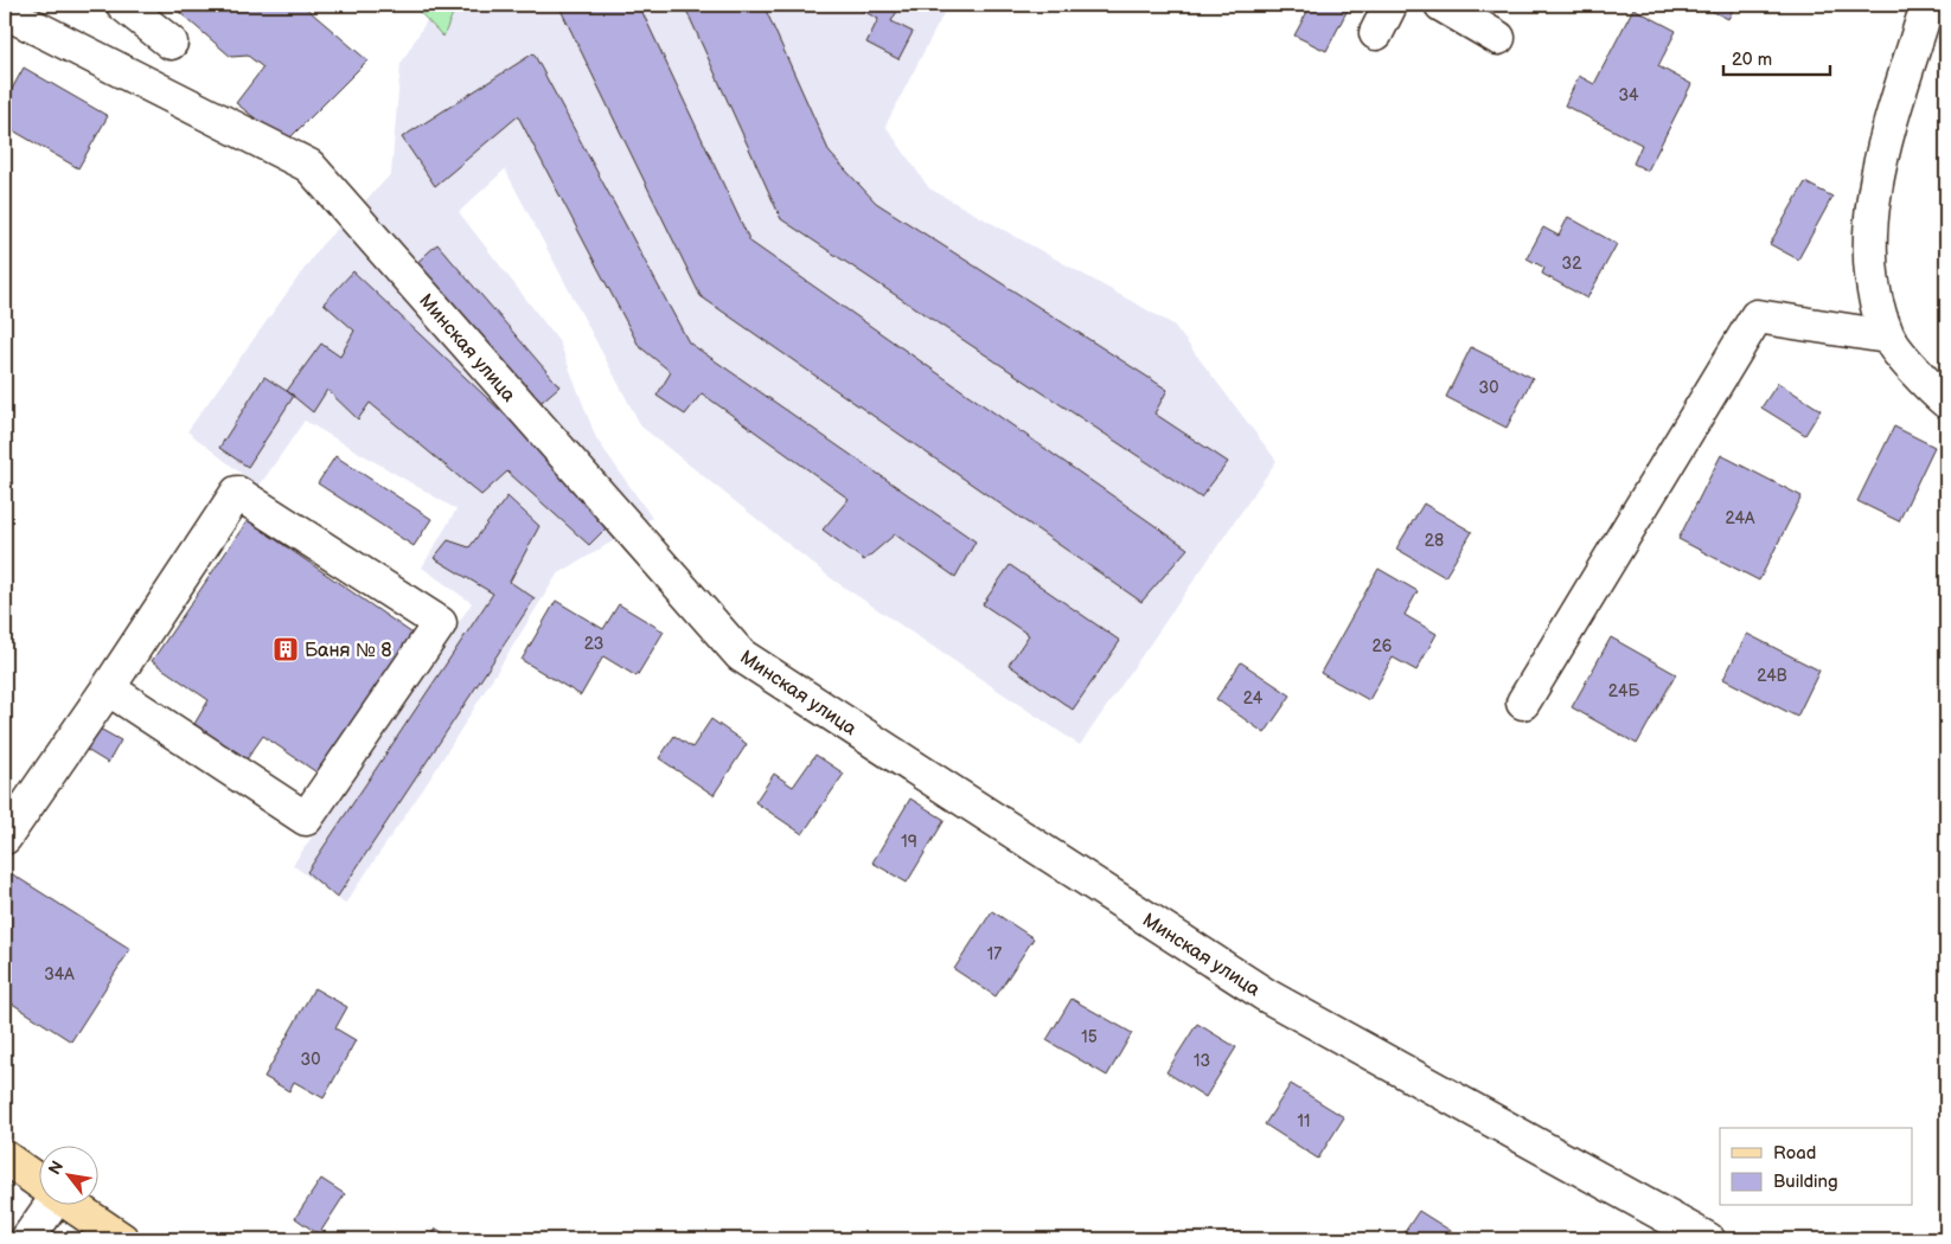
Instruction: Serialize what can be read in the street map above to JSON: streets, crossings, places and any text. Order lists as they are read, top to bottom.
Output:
{
  "streets": {
    "street": ["Минская улица"]
  },
  "places": {
    "building": ["Баня № 8"]
  },
  "house_numbers": [
    "34",
    "32",
    "30",
    "24А",
    "28",
    "23",
    "26",
    "24В",
    "24Б",
    "24",
    "19",
    "17",
    "34А",
    "15",
    "30",
    "13",
    "11"
  ],
  "legend": ["Road", "Building"],
  "scale_bar": "20 m",
  "north": "top left"
}
